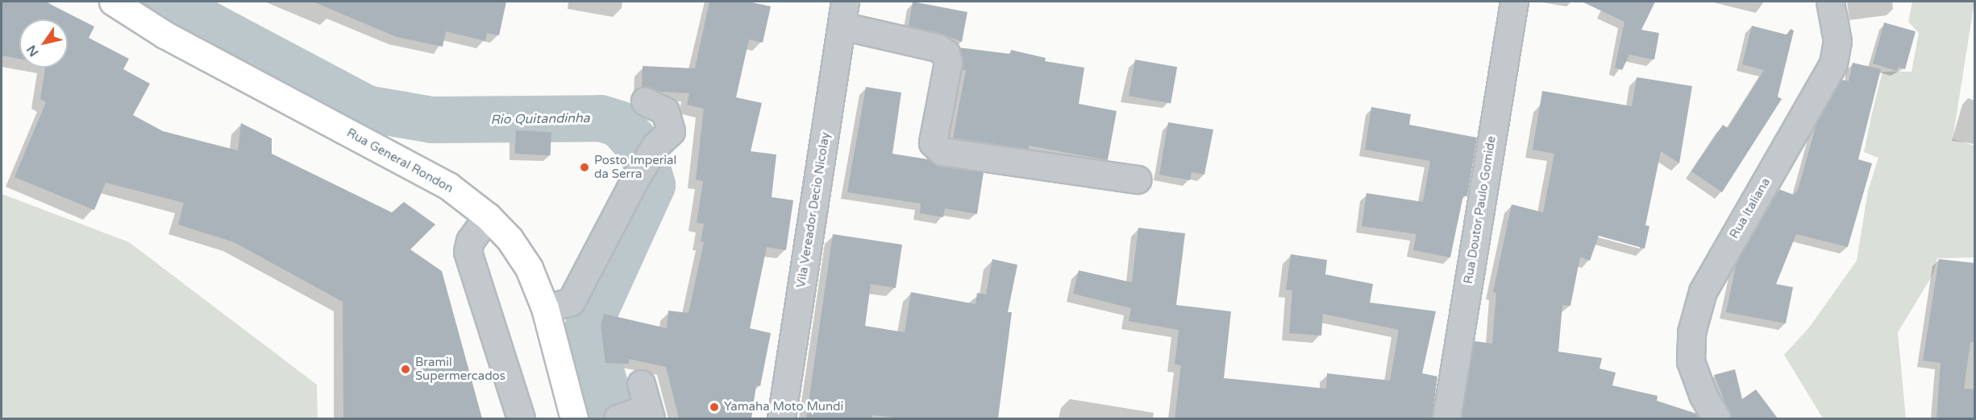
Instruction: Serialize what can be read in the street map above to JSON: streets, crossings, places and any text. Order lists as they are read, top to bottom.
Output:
{
  "streets": {
    "main road": ["Rua General Rondon"],
    "street": ["Rua Italiana", "Vila Vereador Decio Nicolay", "Rua Doutor Paulo Gomide"]
  },
  "water": ["Rio Quitandinha"],
  "places": ["Posto Imperial da Serra", "Bramil Supermercados", "Yamaha Moto Mundi"],
  "north": "bottom left"
}
